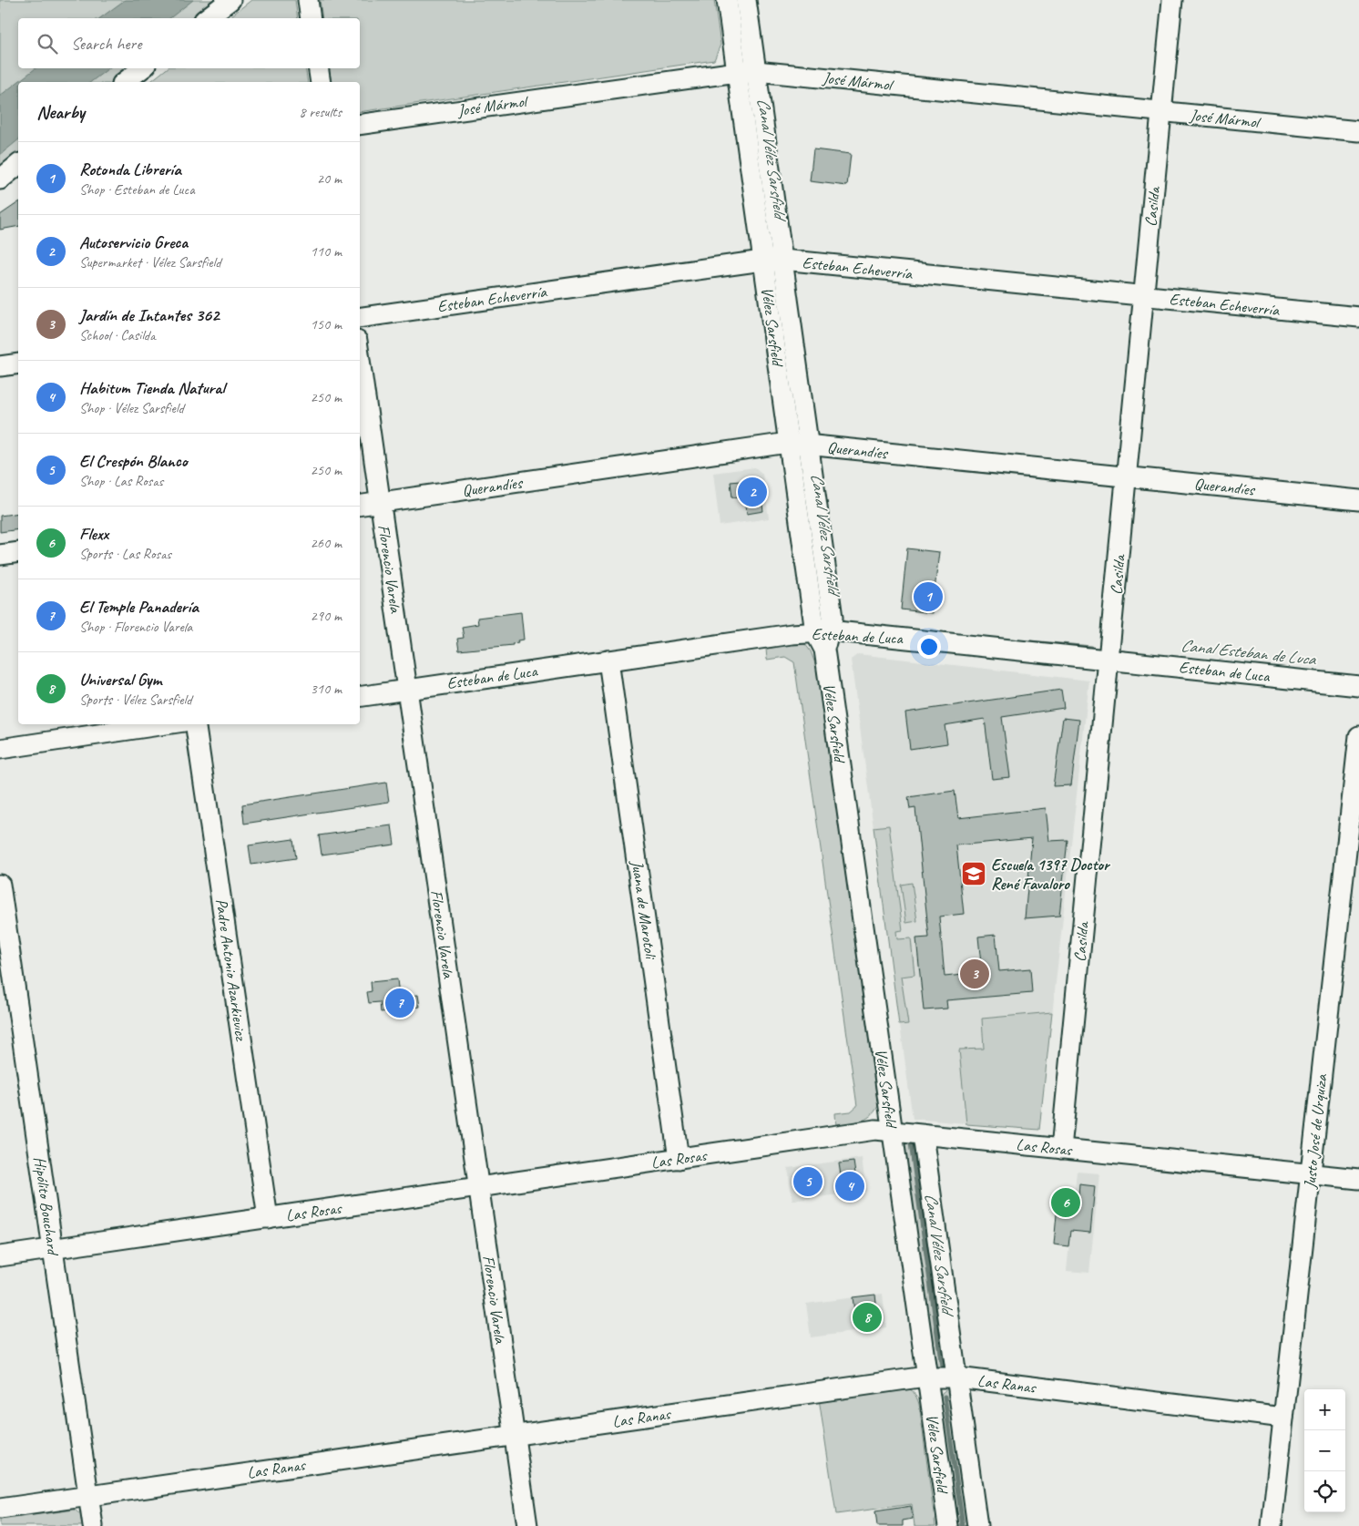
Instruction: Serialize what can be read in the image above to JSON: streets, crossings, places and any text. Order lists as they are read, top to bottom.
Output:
{
  "streets": {
    "street": [
      "José Mármol",
      "Casilda",
      "Esteban Echeverría",
      "Vélez Sarsfield",
      "Querandíes",
      "Florencio Varela",
      "Esteban de Luca",
      "Juana de Marotoli",
      "Padre Antonio Azarkievicz",
      "Justo José de Urquiza",
      "Las Rosas",
      "Hipólito Bouchard",
      "Las Ranas"
    ]
  },
  "crossings": [
    ["José Mármol", "Casilda"],
    ["José Mármol", "Vélez Sarsfield"],
    ["Casilda", "Esteban Echeverría"],
    ["Casilda", "Querandíes"],
    ["Casilda", "Esteban de Luca"],
    ["Casilda", "Las Rosas"],
    ["Esteban Echeverría", "Vélez Sarsfield"],
    ["Vélez Sarsfield", "Querandíes"],
    ["Vélez Sarsfield", "Esteban de Luca"],
    ["Vélez Sarsfield", "Las Rosas"],
    ["Vélez Sarsfield", "Las Ranas"],
    ["Querandíes", "Florencio Varela"],
    ["Florencio Varela", "Esteban de Luca"],
    ["Florencio Varela", "Las Rosas"],
    ["Florencio Varela", "Las Ranas"],
    ["Esteban de Luca", "Juana de Marotoli"],
    ["Juana de Marotoli", "Las Rosas"],
    ["Padre Antonio Azarkievicz", "Las Rosas"],
    ["Justo José de Urquiza", "Las Rosas"],
    ["Justo José de Urquiza", "Las Ranas"],
    ["Las Rosas", "Hipólito Bouchard"],
    ["Hipólito Bouchard", "Las Ranas"]
  ],
  "water": ["Canal Vélez Sarsfield", "Canal Esteban de Luca"],
  "places": {
    "school or university": ["Escuela 1397 Doctor René Favaloro"]
  },
  "page": {
    "search": "Search here",
    "heading": ["Nearby", "8 results"],
    "list": [
      {
        "mark": "1",
        "name": "Rotonda Librería",
        "note": "Shop · Esteban de Luca",
        "value": "20 m"
      },
      {
        "mark": "2",
        "name": "Autoservicio Greca",
        "note": "Supermarket · Vélez Sarsfield",
        "value": "110 m"
      },
      {
        "mark": "3",
        "name": "Jardín de Intantes 362",
        "note": "School · Casilda",
        "value": "150 m"
      },
      {
        "mark": "4",
        "name": "Habitum Tienda Natural",
        "note": "Shop · Vélez Sarsfield",
        "value": "250 m"
      },
      {
        "mark": "5",
        "name": "El Crespón Blanco",
        "note": "Shop · Las Rosas",
        "value": "250 m"
      },
      {
        "mark": "6",
        "name": "Flexx",
        "note": "Sports · Las Rosas",
        "value": "260 m"
      },
      {
        "mark": "7",
        "name": "El Temple Panadería",
        "note": "Shop · Florencio Varela",
        "value": "290 m"
      },
      {
        "mark": "8",
        "name": "Universal Gym",
        "note": "Sports · Vélez Sarsfield",
        "value": "310 m"
      }
    ],
    "pins": [
      "2",
      "1",
      "3",
      "7",
      "5",
      "4",
      "6",
      "8"
    ],
    "map_buttons": ["+", "−"]
  }
}
